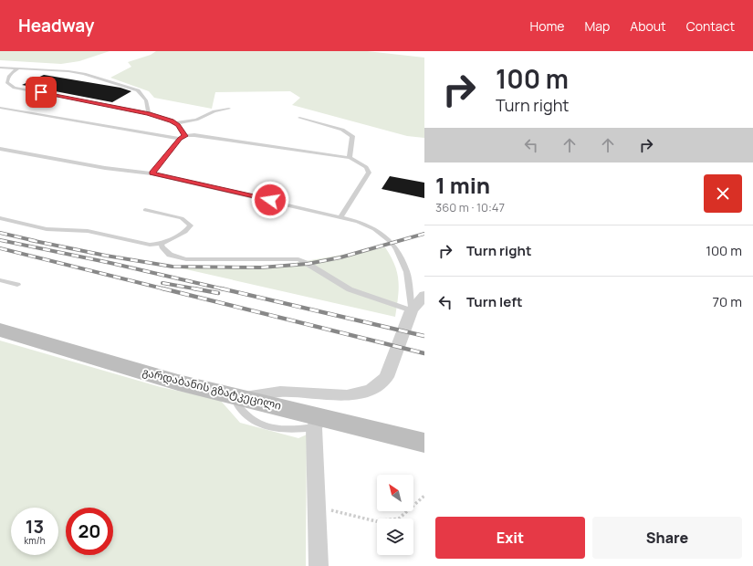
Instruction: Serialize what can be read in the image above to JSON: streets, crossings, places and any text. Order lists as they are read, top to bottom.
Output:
{
  "streets": {
    "main road": ["გარდაბანის გზატკეცილი"]
  },
  "north": "top left",
  "page": {
    "header": "Headway",
    "nav": [
      "Home",
      "Map",
      "About",
      "Contact"
    ],
    "turn": ["100 m", "Turn right"],
    "heading": ["1 min", "360 m · 10:47"],
    "list": [
      {
        "name": "Turn right",
        "value": "100 m"
      },
      {
        "name": "Turn left",
        "value": "70 m"
      }
    ],
    "speed": "13 km/h",
    "limit": "20",
    "buttons": ["Exit", "Share"]
  }
}
